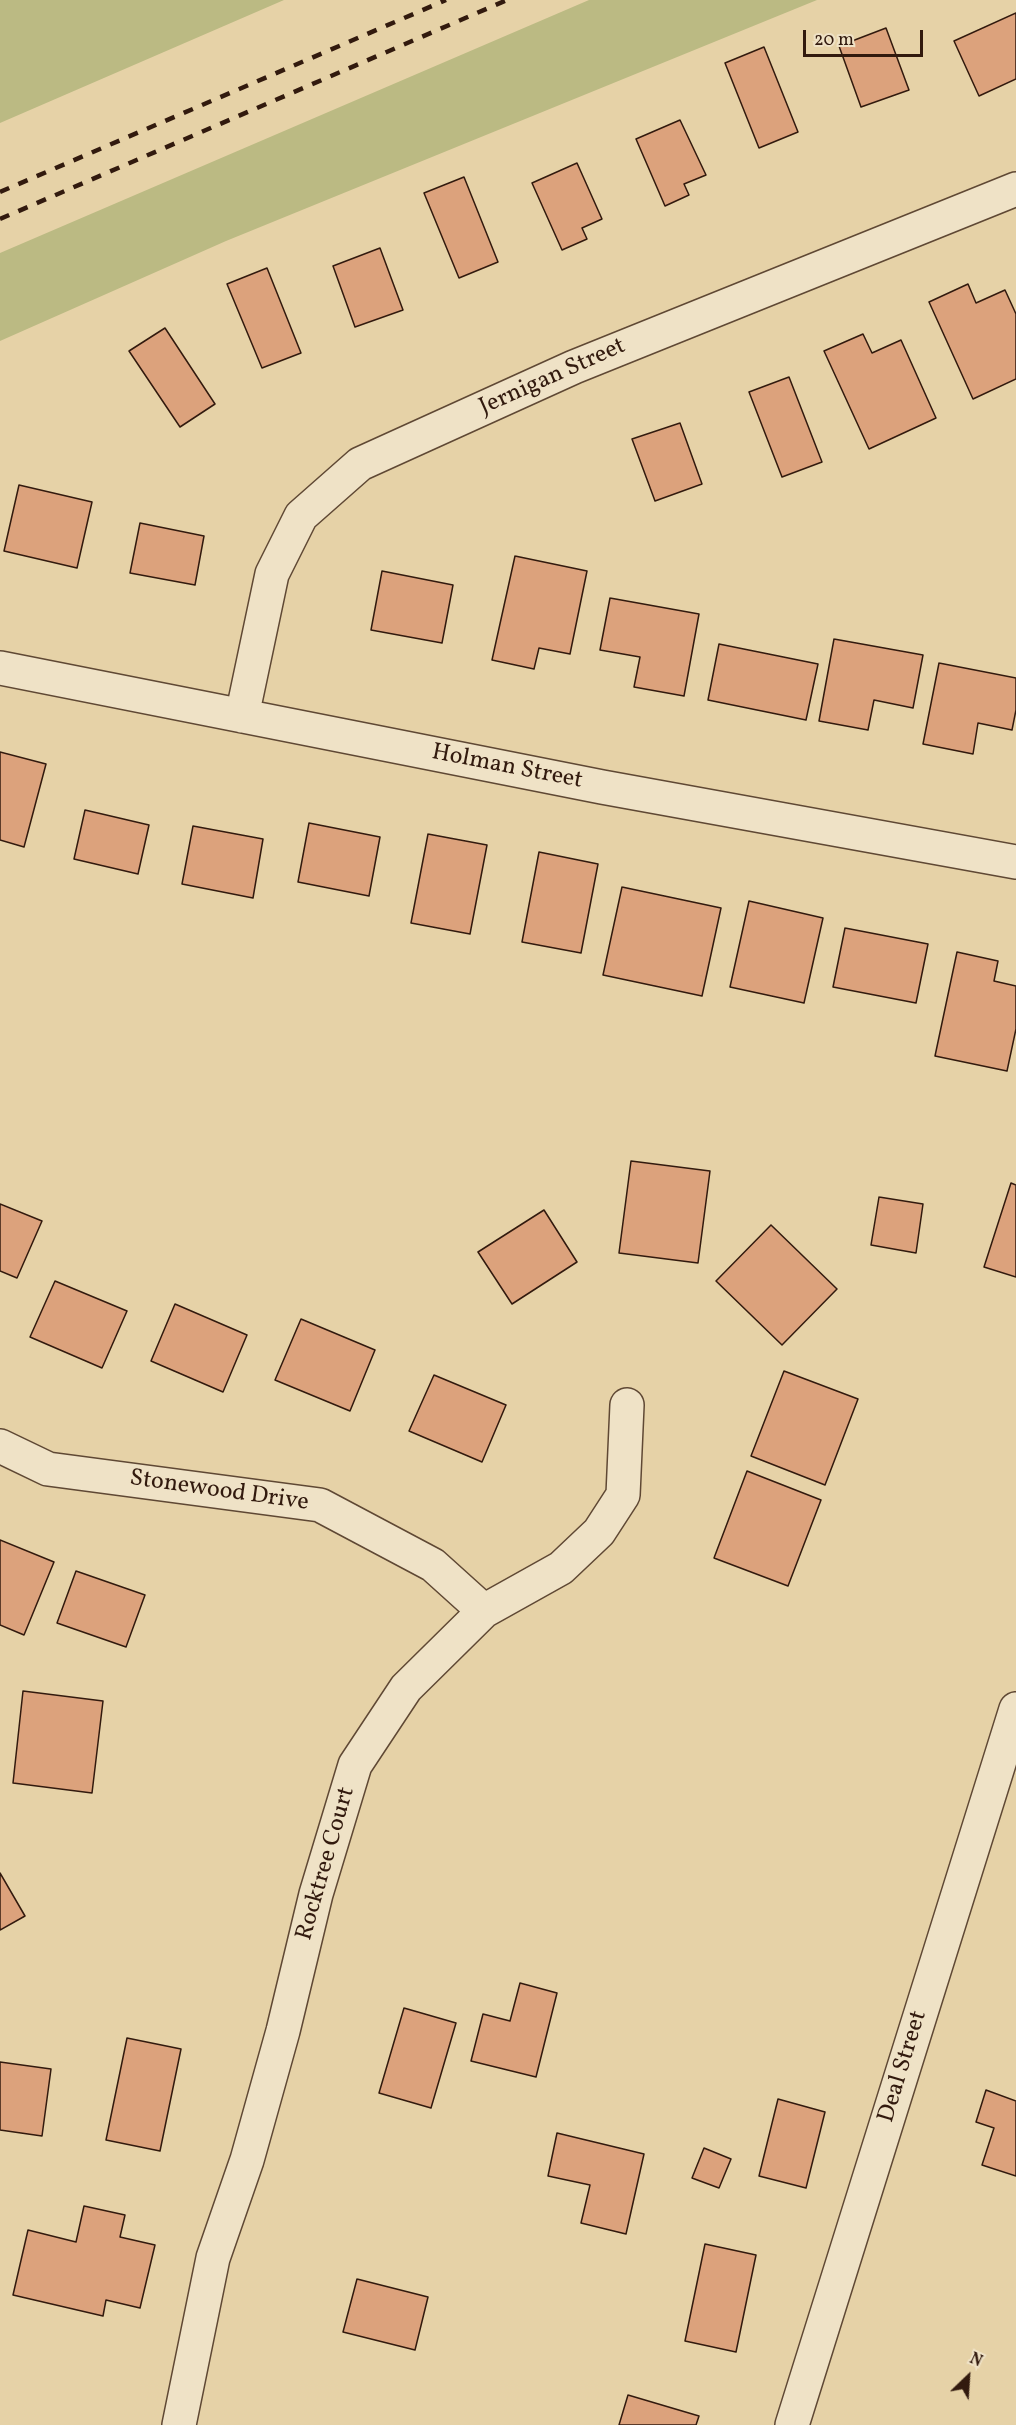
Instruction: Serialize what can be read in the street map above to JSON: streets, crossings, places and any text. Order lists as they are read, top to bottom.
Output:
{
  "streets": {
    "street": [
      "Jernigan Street",
      "Holman Street",
      "Stonewood Drive",
      "Rocktree Court",
      "Deal Street"
    ]
  },
  "crossings": [
    ["Jernigan Street", "Holman Street"],
    ["Stonewood Drive", "Rocktree Court"]
  ],
  "scale_bar": "20 m",
  "north": "top right"
}
